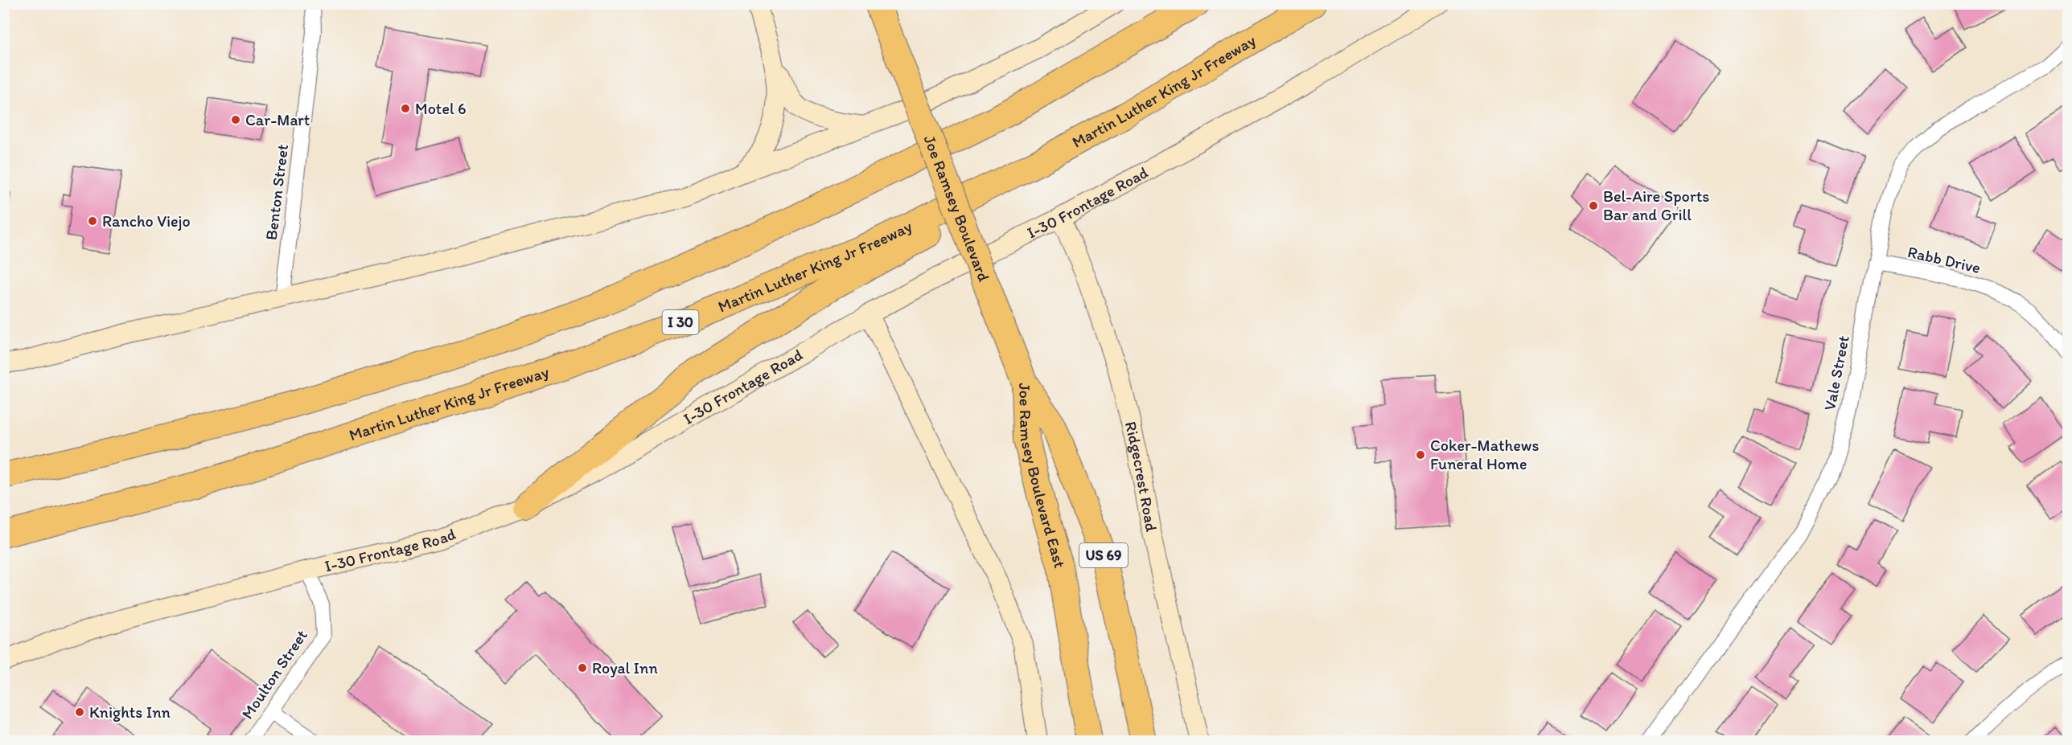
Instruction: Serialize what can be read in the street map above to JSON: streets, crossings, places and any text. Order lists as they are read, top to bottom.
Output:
{
  "streets": {
    "highway": [
      "Martin Luther King Jr Freeway",
      "Joe Ramsey Boulevard",
      "I 30",
      "Joe Ramsey Boulevard East",
      "US 69"
    ],
    "main road": ["I-30 Frontage Road", "Ridgecrest Road"],
    "street": [
      "Benton Street",
      "Rabb Drive",
      "Vale Street",
      "Moulton Street"
    ]
  },
  "crossings": [
    ["I-30 Frontage Road", "Ridgecrest Road"],
    ["I-30 Frontage Road", "Moulton Street"],
    ["Joe Ramsey Boulevard", "Joe Ramsey Boulevard East"],
    ["Rabb Drive", "Vale Street"]
  ],
  "places": [
    "Motel 6",
    "Car-Mart",
    "Bel-Aire Sports Bar and Grill",
    "Rancho Viejo",
    "Coker-Mathews Funeral Home",
    "Royal Inn",
    "Knights Inn"
  ]
}
